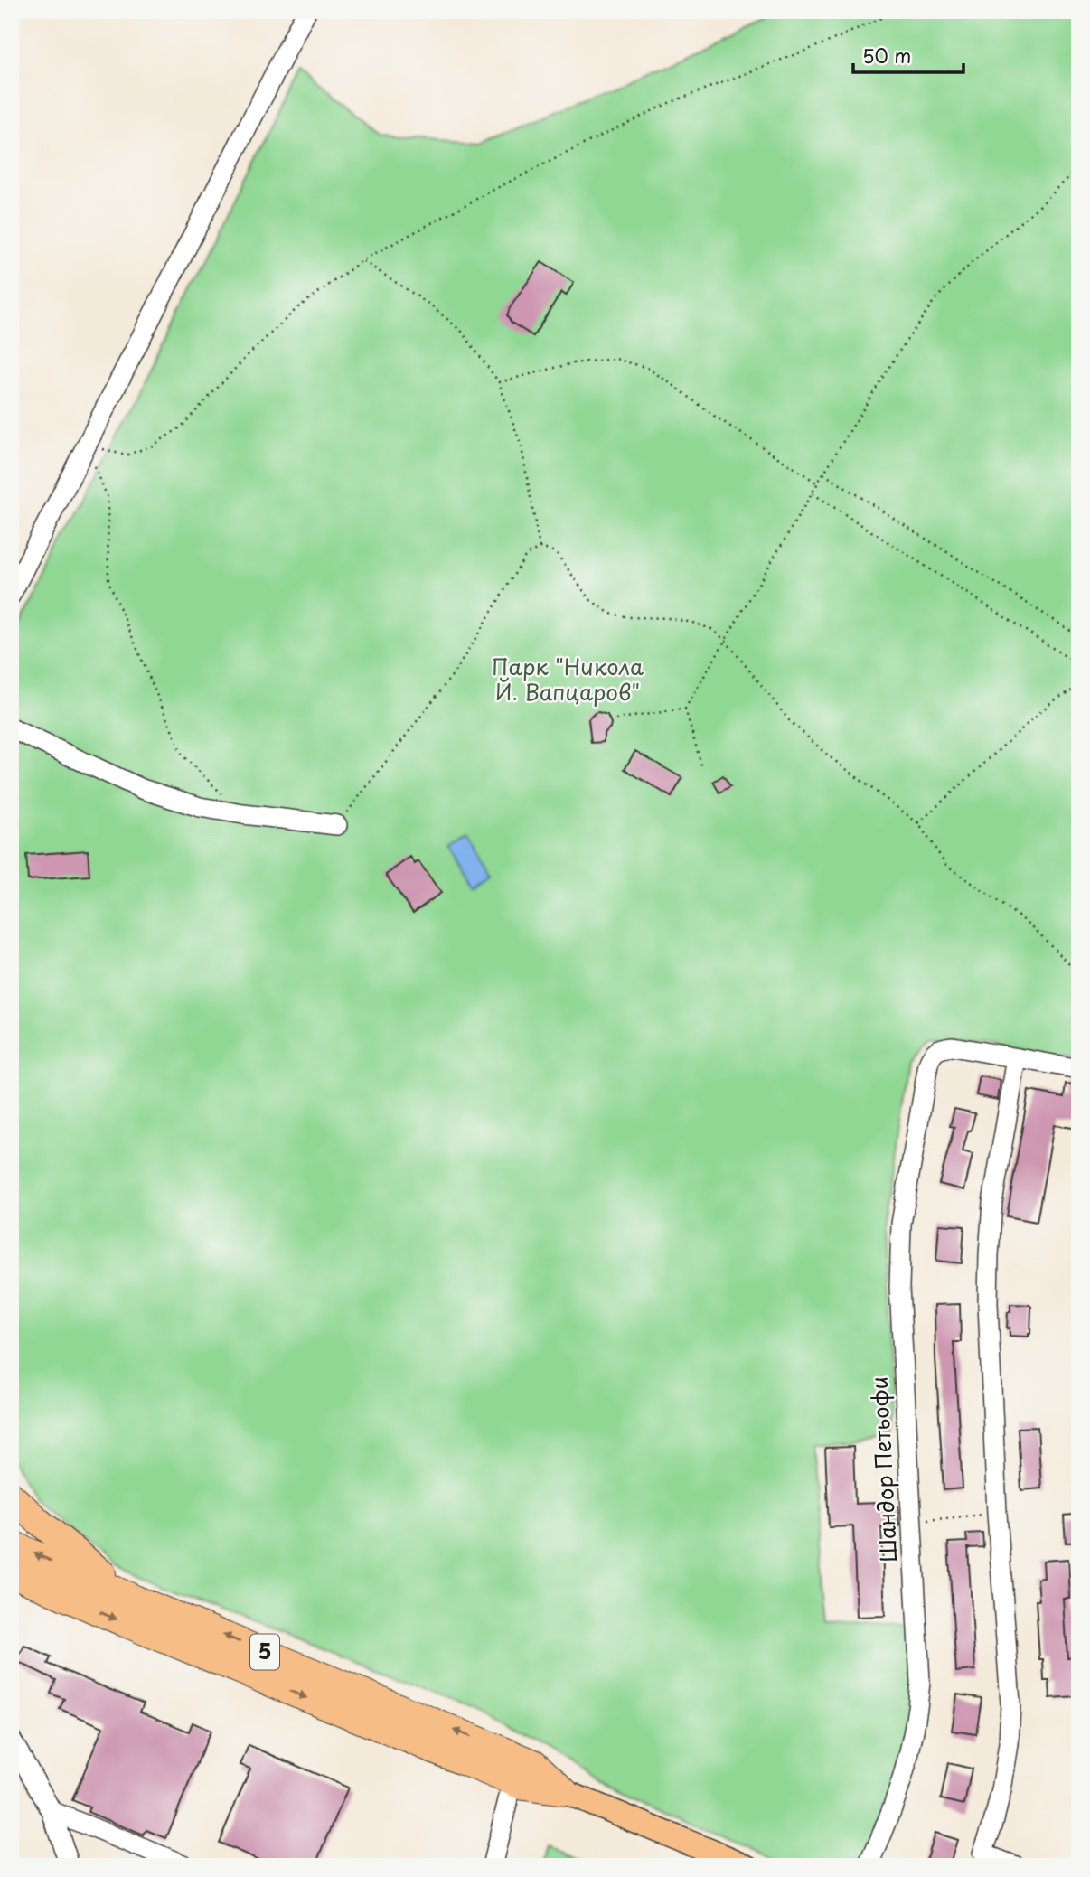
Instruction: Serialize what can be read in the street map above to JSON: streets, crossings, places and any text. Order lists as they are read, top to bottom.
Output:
{
  "streets": {
    "highway": ["5"],
    "street": ["Шандор Петьофи"]
  },
  "parks": ["Парк \"Никола Й. Вапцаров\""],
  "scale_bar": "50 m"
}
